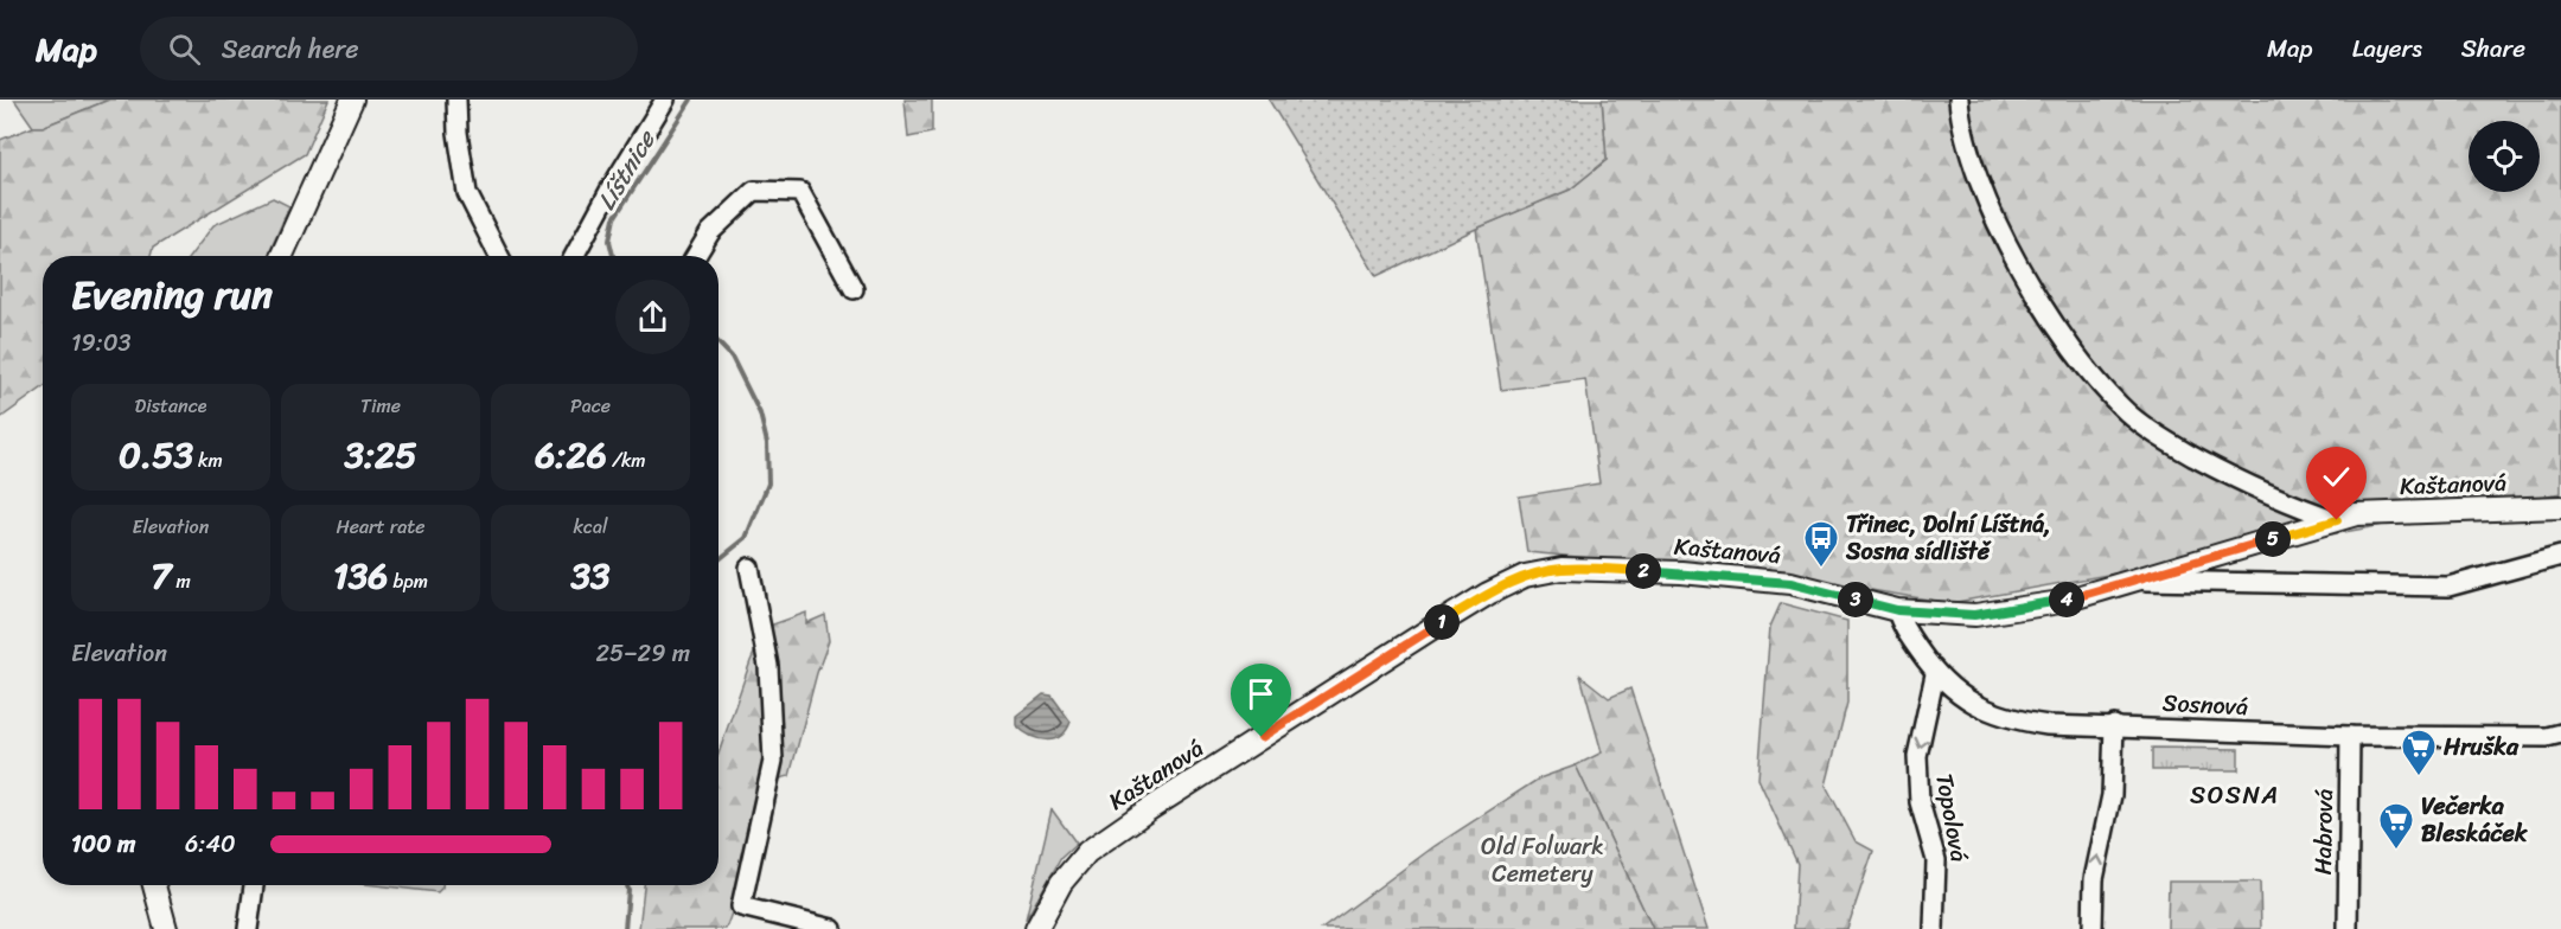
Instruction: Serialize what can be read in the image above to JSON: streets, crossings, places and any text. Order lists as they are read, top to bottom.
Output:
{
  "streets": {
    "street": [
      "Kaštanová",
      "Sosnová",
      "Topolová",
      "Habrová"
    ]
  },
  "crossings": [
    ["Kaštanová", "Sosnová"],
    ["Sosnová", "Topolová"],
    ["Sosnová", "Habrová"]
  ],
  "one_way": ["Topolová"],
  "districts": ["SOSNA"],
  "water": ["Líštnice"],
  "parks": ["Old Folwark Cemetery"],
  "places": {
    "bus stop": ["Třinec, Dolní Líštná, Sosna sídliště"],
    "supermarket": ["Hruška", "Večerka Bleskáček"]
  },
  "page": {
    "header": "Map",
    "search": "Search here",
    "nav": ["Map", "Layers", "Share"],
    "heading": ["Evening run", "19:03"],
    "stats": [
      ["Distance", "0.53 km"],
      ["Time", "3:25"],
      ["Pace", "6:26 /km"],
      ["Elevation", "7 m"],
      ["Heart rate", "136 bpm"],
      ["kcal", "33"]
    ],
    "pins": [
      "5",
      "2",
      "3",
      "4",
      "1"
    ],
    "chart": ["Elevation", "25–29 m"],
    "list": [
      {
        "name": "100 m",
        "note": "6:40"
      }
    ]
  }
}
